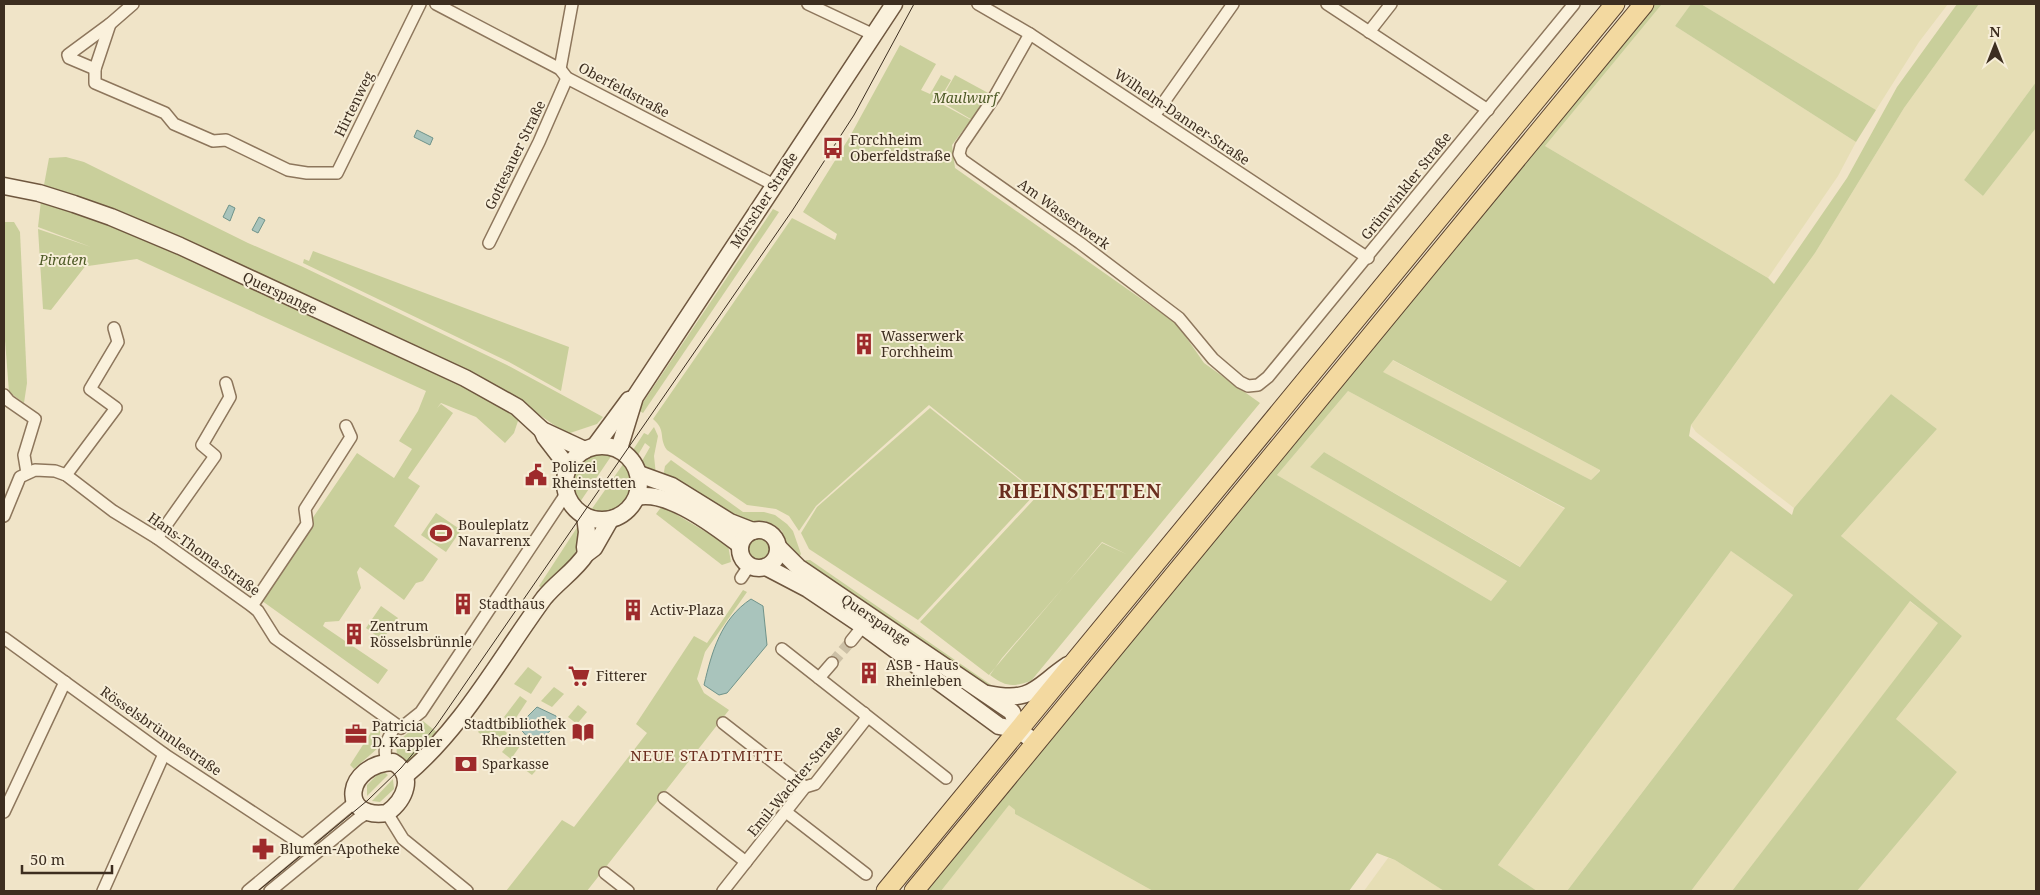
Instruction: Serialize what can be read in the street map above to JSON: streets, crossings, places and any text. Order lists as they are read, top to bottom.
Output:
{
  "streets": {
    "main road": ["Mörscher Straße", "Querspange"],
    "street": [
      "Oberfeldstraße",
      "Hirtenweg",
      "Wilhelm-Danner-Straße",
      "Gottesauer Straße",
      "Grünwinkler Straße",
      "Am Wasserwerk",
      "Hans-Thoma-Straße",
      "Rösselsbrünnlestraße",
      "Emil-Wachter-Straße"
    ]
  },
  "crossings": [
    ["Oberfeldstraße", "Gottesauer Straße"],
    ["Oberfeldstraße", "Mörscher Straße"],
    ["Wilhelm-Danner-Straße", "Grünwinkler Straße"],
    ["Wilhelm-Danner-Straße", "Am Wasserwerk"],
    ["Grünwinkler Straße", "Am Wasserwerk"]
  ],
  "districts": ["RHEINSTETTEN", "NEUE STADTMITTE"],
  "parks": ["Maulwurf", "Piraten"],
  "places": {
    "bus stop": ["Forchheim Oberfeldstraße"],
    "building": [
      "Wasserwerk Forchheim",
      "Stadthaus",
      "Activ-Plaza",
      "Zentrum Rösselsbrünnle",
      "ASB - Haus Rheinleben"
    ],
    "public building": ["Polizei Rheinstetten"],
    "sports": ["Bouleplatz Navarrenx"],
    "supermarket": ["Fitterer"],
    "library": ["Stadtbibliothek Rheinstetten"],
    "office": ["Patricia D. Kappler"],
    "bank": ["Sparkasse"],
    "pharmacy": ["Blumen-Apotheke"]
  },
  "scale_bar": "50 m",
  "north": "top"
}
